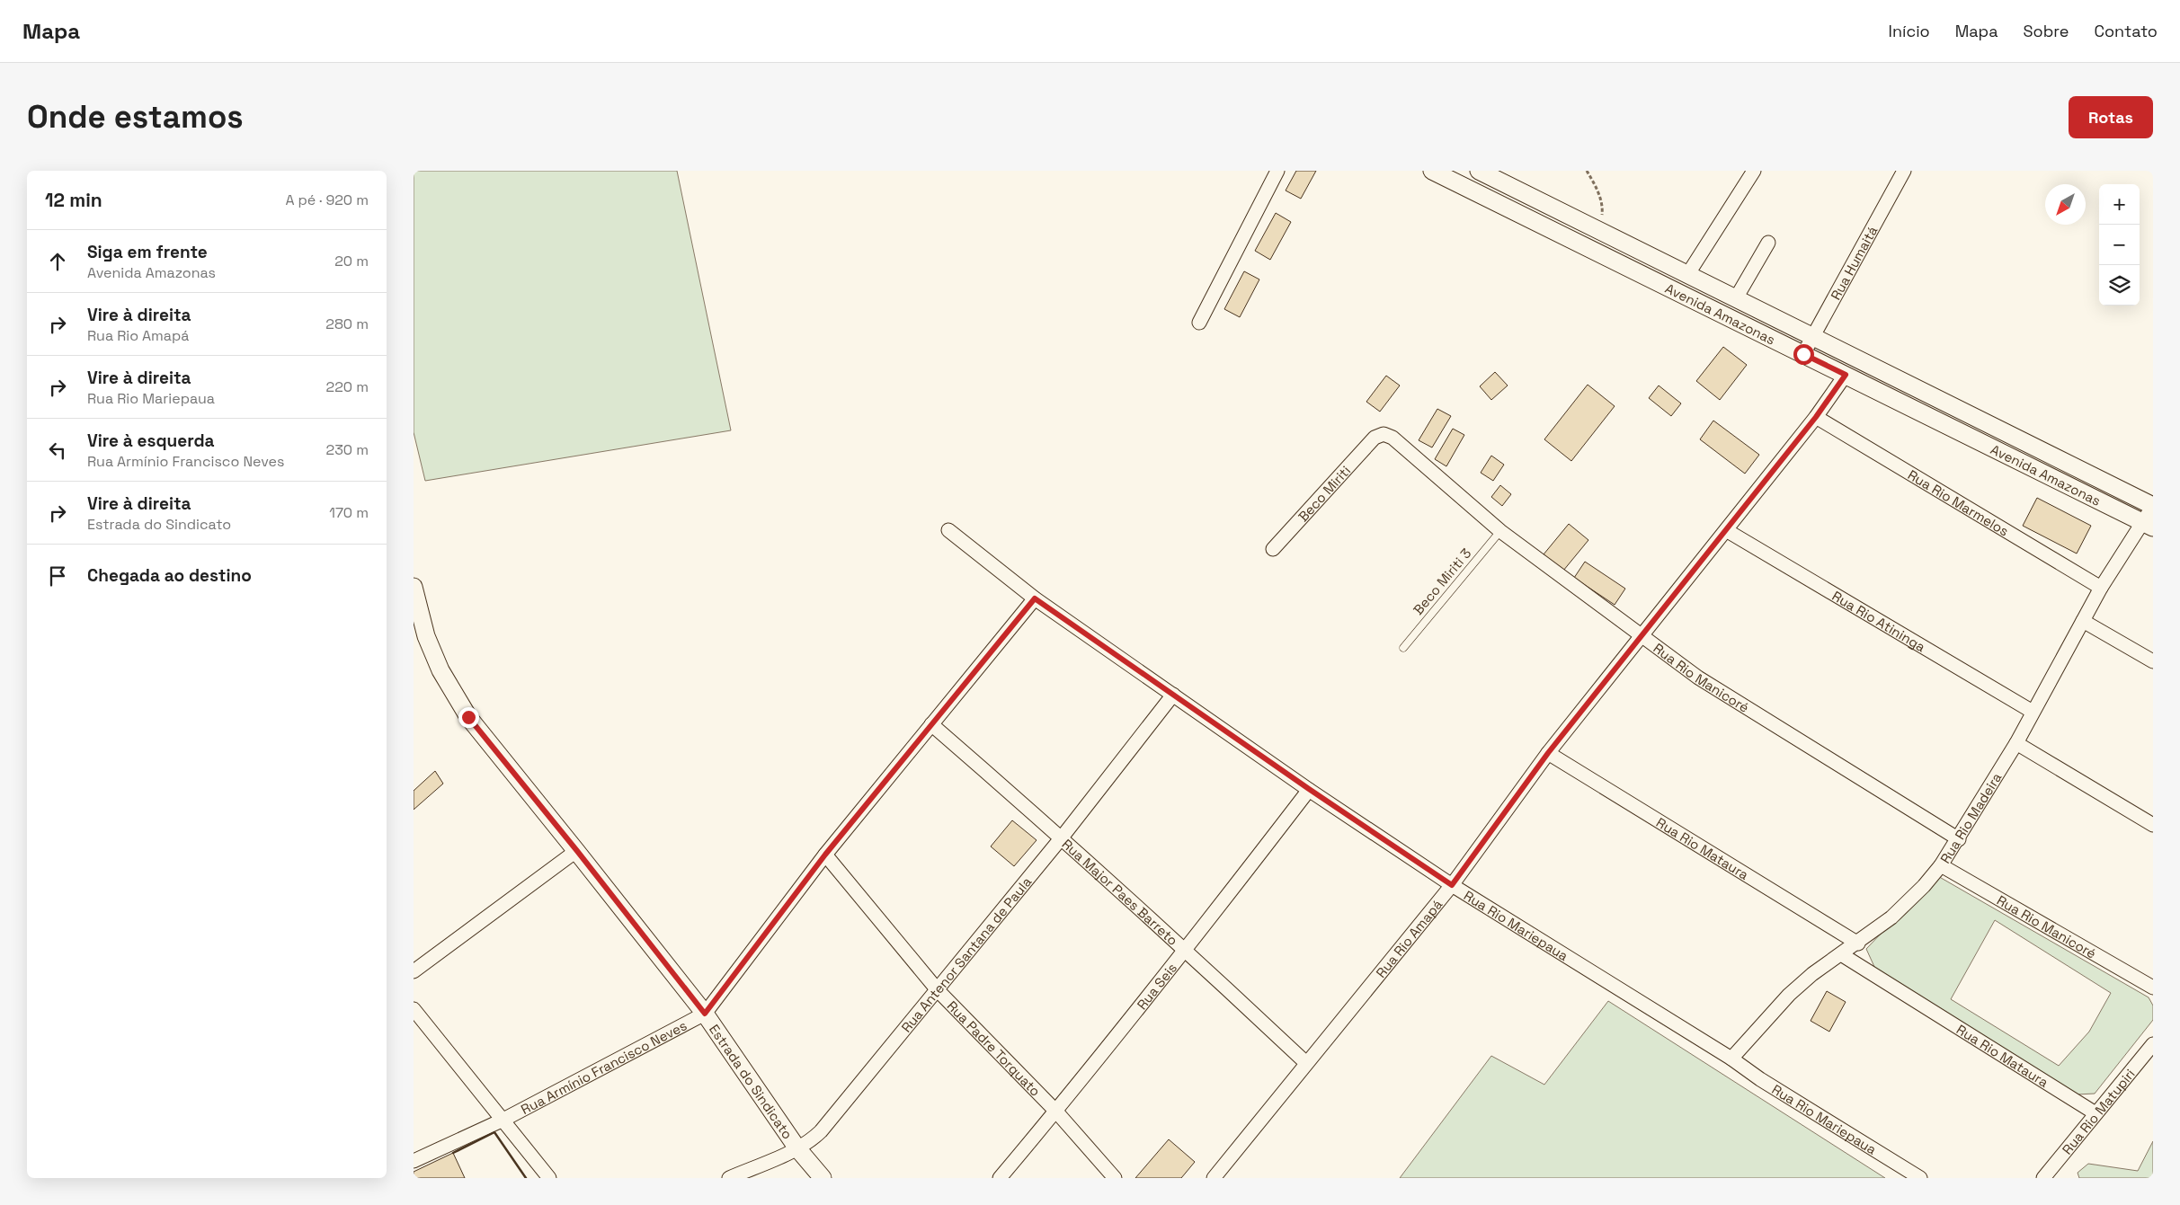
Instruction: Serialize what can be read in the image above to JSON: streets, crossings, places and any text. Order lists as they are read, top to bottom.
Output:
{
  "streets": {
    "street": [
      "Rua Humaitá",
      "Avenida Amazonas",
      "Beco Miriti",
      "Rua Rio Marmelos",
      "Rua Rio Atininga",
      "Rua Rio Manicoré",
      "Rua Rio Madeira",
      "Rua Rio Mataura",
      "Rua Major Paes Barreto",
      "Rua Rio Mariepaua",
      "Rua Rio Amapá",
      "Rua Antenor Santana de Paula",
      "Rua Seis",
      "Rua Padre Torquato",
      "Rua Armínio Francisco Neves",
      "Estrada do Sindicato",
      "Rua Rio Matupiri"
    ],
    "lane": ["Beco Miriti 3"]
  },
  "crossings": [
    ["Rua Humaitá", "Avenida Amazonas"],
    ["Avenida Amazonas", "Rua Rio Madeira"],
    ["Avenida Amazonas", "Rua Rio Amapá"],
    ["Beco Miriti", "Rua Rio Manicoré"],
    ["Rua Rio Marmelos", "Rua Rio Madeira"],
    ["Rua Rio Marmelos", "Rua Rio Amapá"],
    ["Beco Miriti 3", "Rua Rio Manicoré"],
    ["Rua Rio Atininga", "Rua Rio Madeira"],
    ["Rua Rio Atininga", "Rua Rio Amapá"],
    ["Rua Rio Manicoré", "Rua Rio Madeira"],
    ["Rua Rio Manicoré", "Rua Rio Amapá"],
    ["Rua Rio Madeira", "Rua Rio Mataura"],
    ["Rua Rio Madeira", "Rua Rio Mariepaua"],
    ["Rua Rio Mataura", "Rua Rio Amapá"],
    ["Rua Rio Mataura", "Rua Rio Matupiri"],
    ["Rua Major Paes Barreto", "Rua Rio Amapá"],
    ["Rua Major Paes Barreto", "Rua Antenor Santana de Paula"],
    ["Rua Major Paes Barreto", "Rua Seis"],
    ["Rua Major Paes Barreto", "Rua Armínio Francisco Neves"],
    ["Rua Rio Mariepaua", "Rua Rio Amapá"],
    ["Rua Rio Mariepaua", "Rua Antenor Santana de Paula"],
    ["Rua Rio Mariepaua", "Rua Seis"],
    ["Rua Rio Mariepaua", "Rua Armínio Francisco Neves"],
    ["Rua Antenor Santana de Paula", "Rua Padre Torquato"],
    ["Rua Antenor Santana de Paula", "Estrada do Sindicato"],
    ["Rua Seis", "Rua Padre Torquato"],
    ["Rua Padre Torquato", "Rua Armínio Francisco Neves"],
    ["Rua Armínio Francisco Neves", "Estrada do Sindicato"]
  ],
  "north": "bottom left",
  "page": {
    "header": "Mapa",
    "nav": [
      "Início",
      "Mapa",
      "Sobre",
      "Contato"
    ],
    "buttons": "Rotas",
    "title": "Onde estamos",
    "heading": ["12 min", "A pé · 920 m"],
    "map_buttons": ["+", "−"],
    "list": [
      ["Siga em frente", "Avenida Amazonas", "20 m"],
      ["Vire à direita", "Rua Rio Amapá", "280 m"],
      ["Vire à direita", "Rua Rio Mariepaua", "220 m"],
      ["Vire à esquerda", "Rua Armínio Francisco Neves", "230 m"],
      ["Vire à direita", "Estrada do Sindicato", "170 m"],
      "Chegada ao destino"
    ]
  }
}
